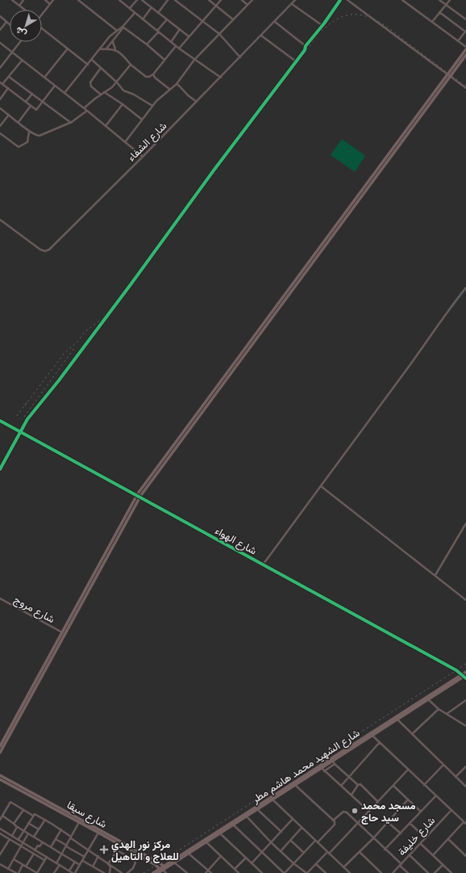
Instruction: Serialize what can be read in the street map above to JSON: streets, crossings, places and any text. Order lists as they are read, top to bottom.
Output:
{
  "streets": {
    "main road": ["شارع الشهيد محمد هاشم مطر", "شارع سيقا"],
    "street": [
      "شارع الشفاء",
      "شارع الهواء",
      "شارع مروج",
      "شارع خليفة"
    ]
  },
  "crossings": [
    ["شارع الهواء", "شارع الشهيد محمد هاشم مطر"],
    ["شارع الشهيد محمد هاشم مطر", "شارع سيقا"]
  ],
  "places": {
    "other": ["مسجد محمد سيد حاج"],
    "health": ["مركز نور الهدي للعلاج و التاهيل"]
  },
  "north": "bottom left"
}
